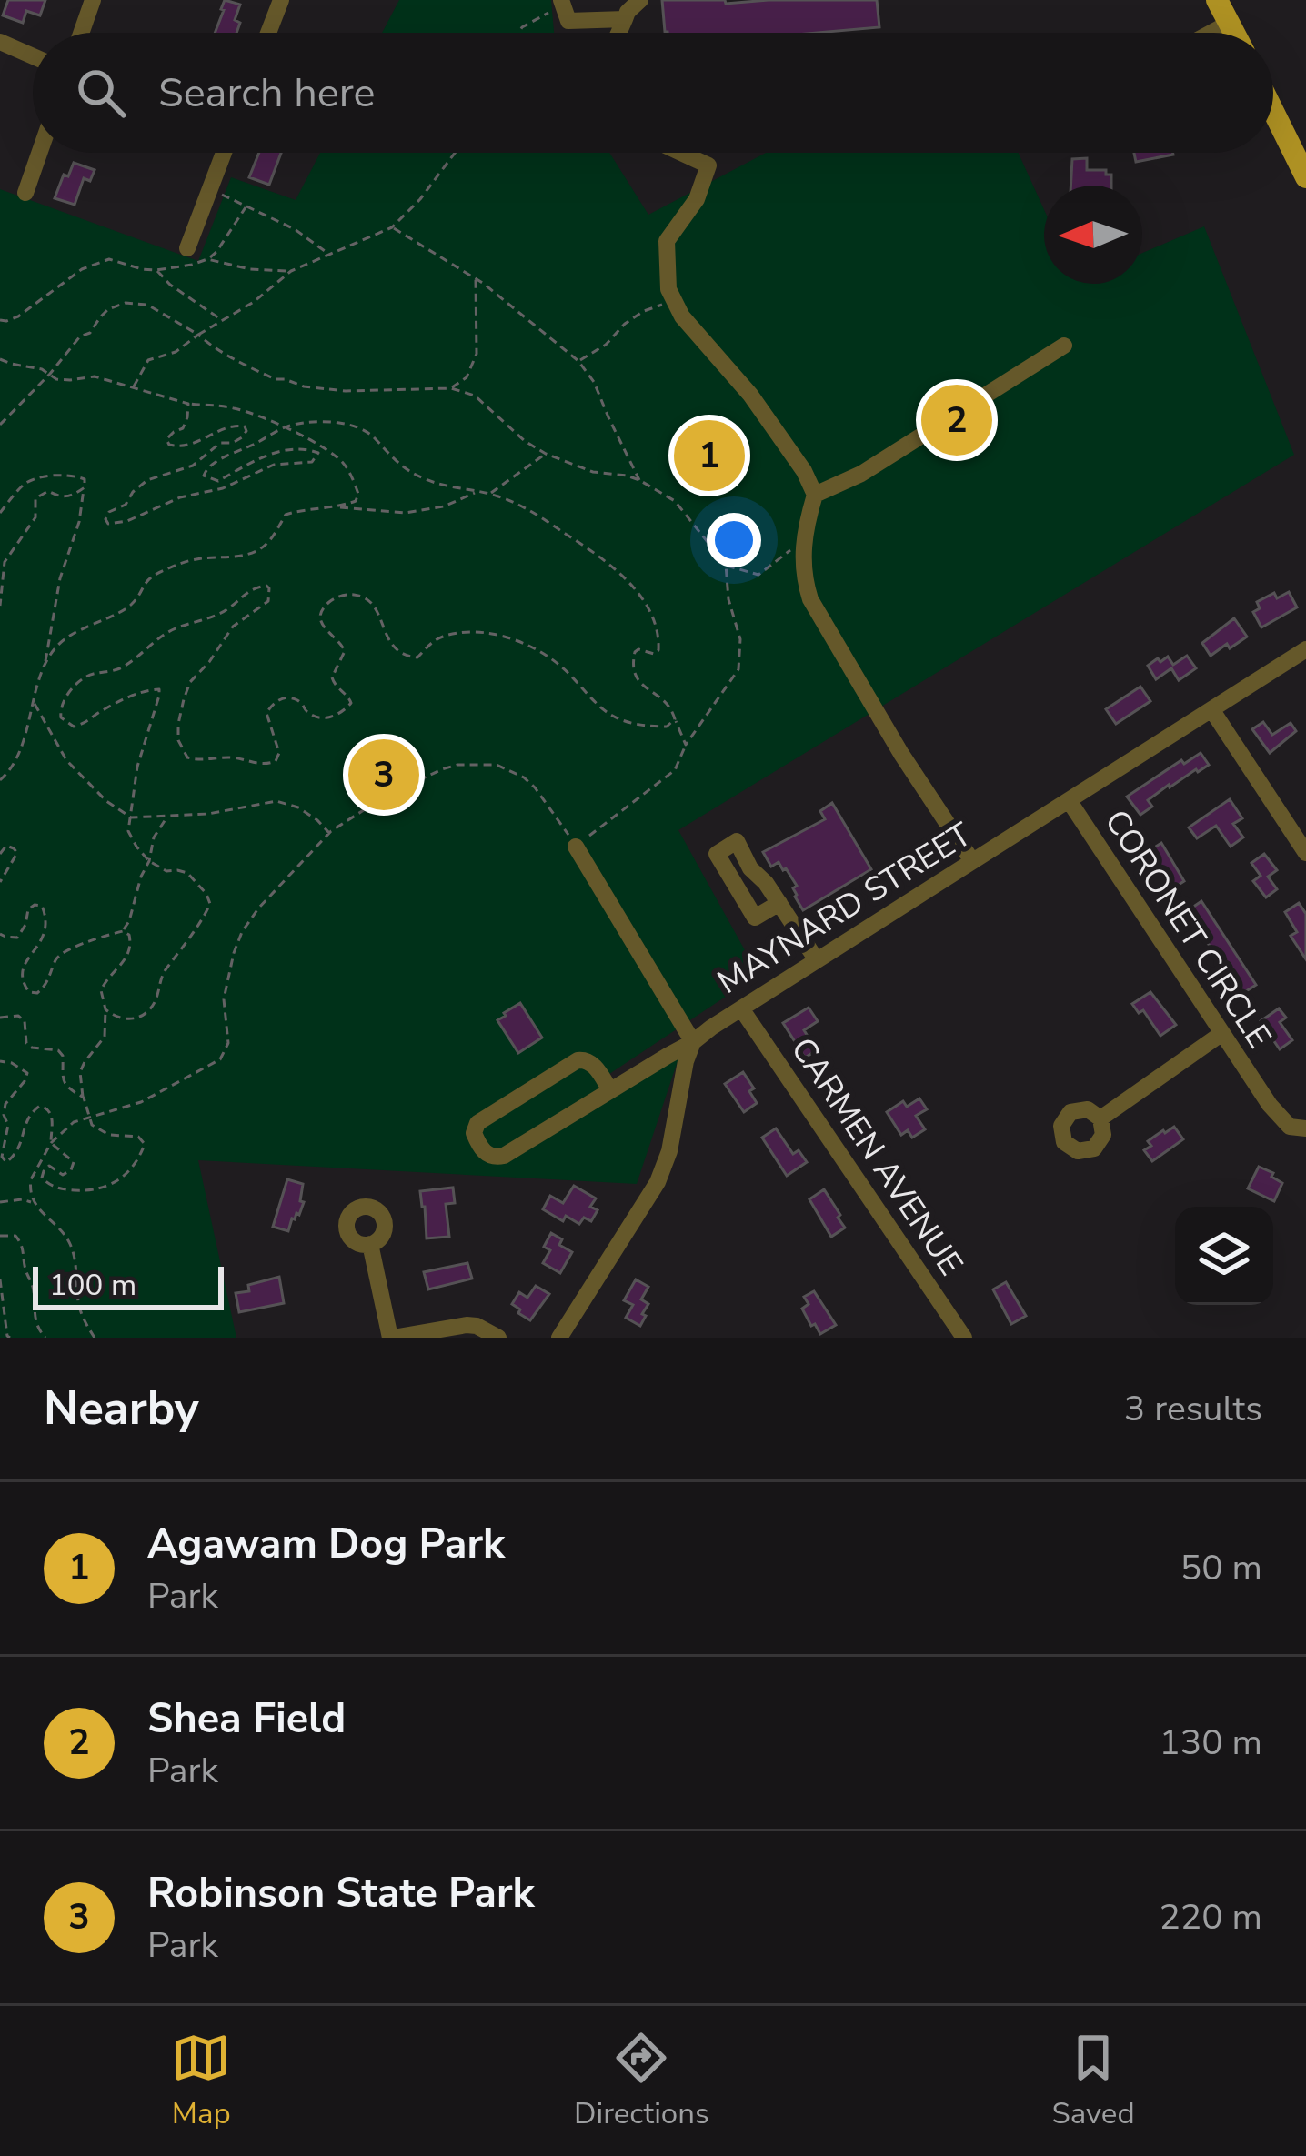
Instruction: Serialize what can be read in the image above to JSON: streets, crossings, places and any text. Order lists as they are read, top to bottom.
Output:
{
  "streets": {
    "street": ["MAYNARD STREET", "CORONET CIRCLE", "CARMEN AVENUE"]
  },
  "crossings": [
    ["MAYNARD STREET", "CORONET CIRCLE"],
    ["MAYNARD STREET", "CARMEN AVENUE"]
  ],
  "scale_bar": "100 m",
  "north": "left",
  "page": {
    "search": "Search here",
    "pins": ["2", "1", "3"],
    "scale": "100 m",
    "heading": ["Nearby", "3 results"],
    "list": [
      {
        "mark": "1",
        "name": "Agawam Dog Park",
        "note": "Park",
        "value": "50 m"
      },
      {
        "mark": "2",
        "name": "Shea Field",
        "note": "Park",
        "value": "130 m"
      },
      {
        "mark": "3",
        "name": "Robinson State Park",
        "note": "Park",
        "value": "220 m"
      }
    ],
    "nav": ["Map", "Directions", "Saved"]
  }
}
